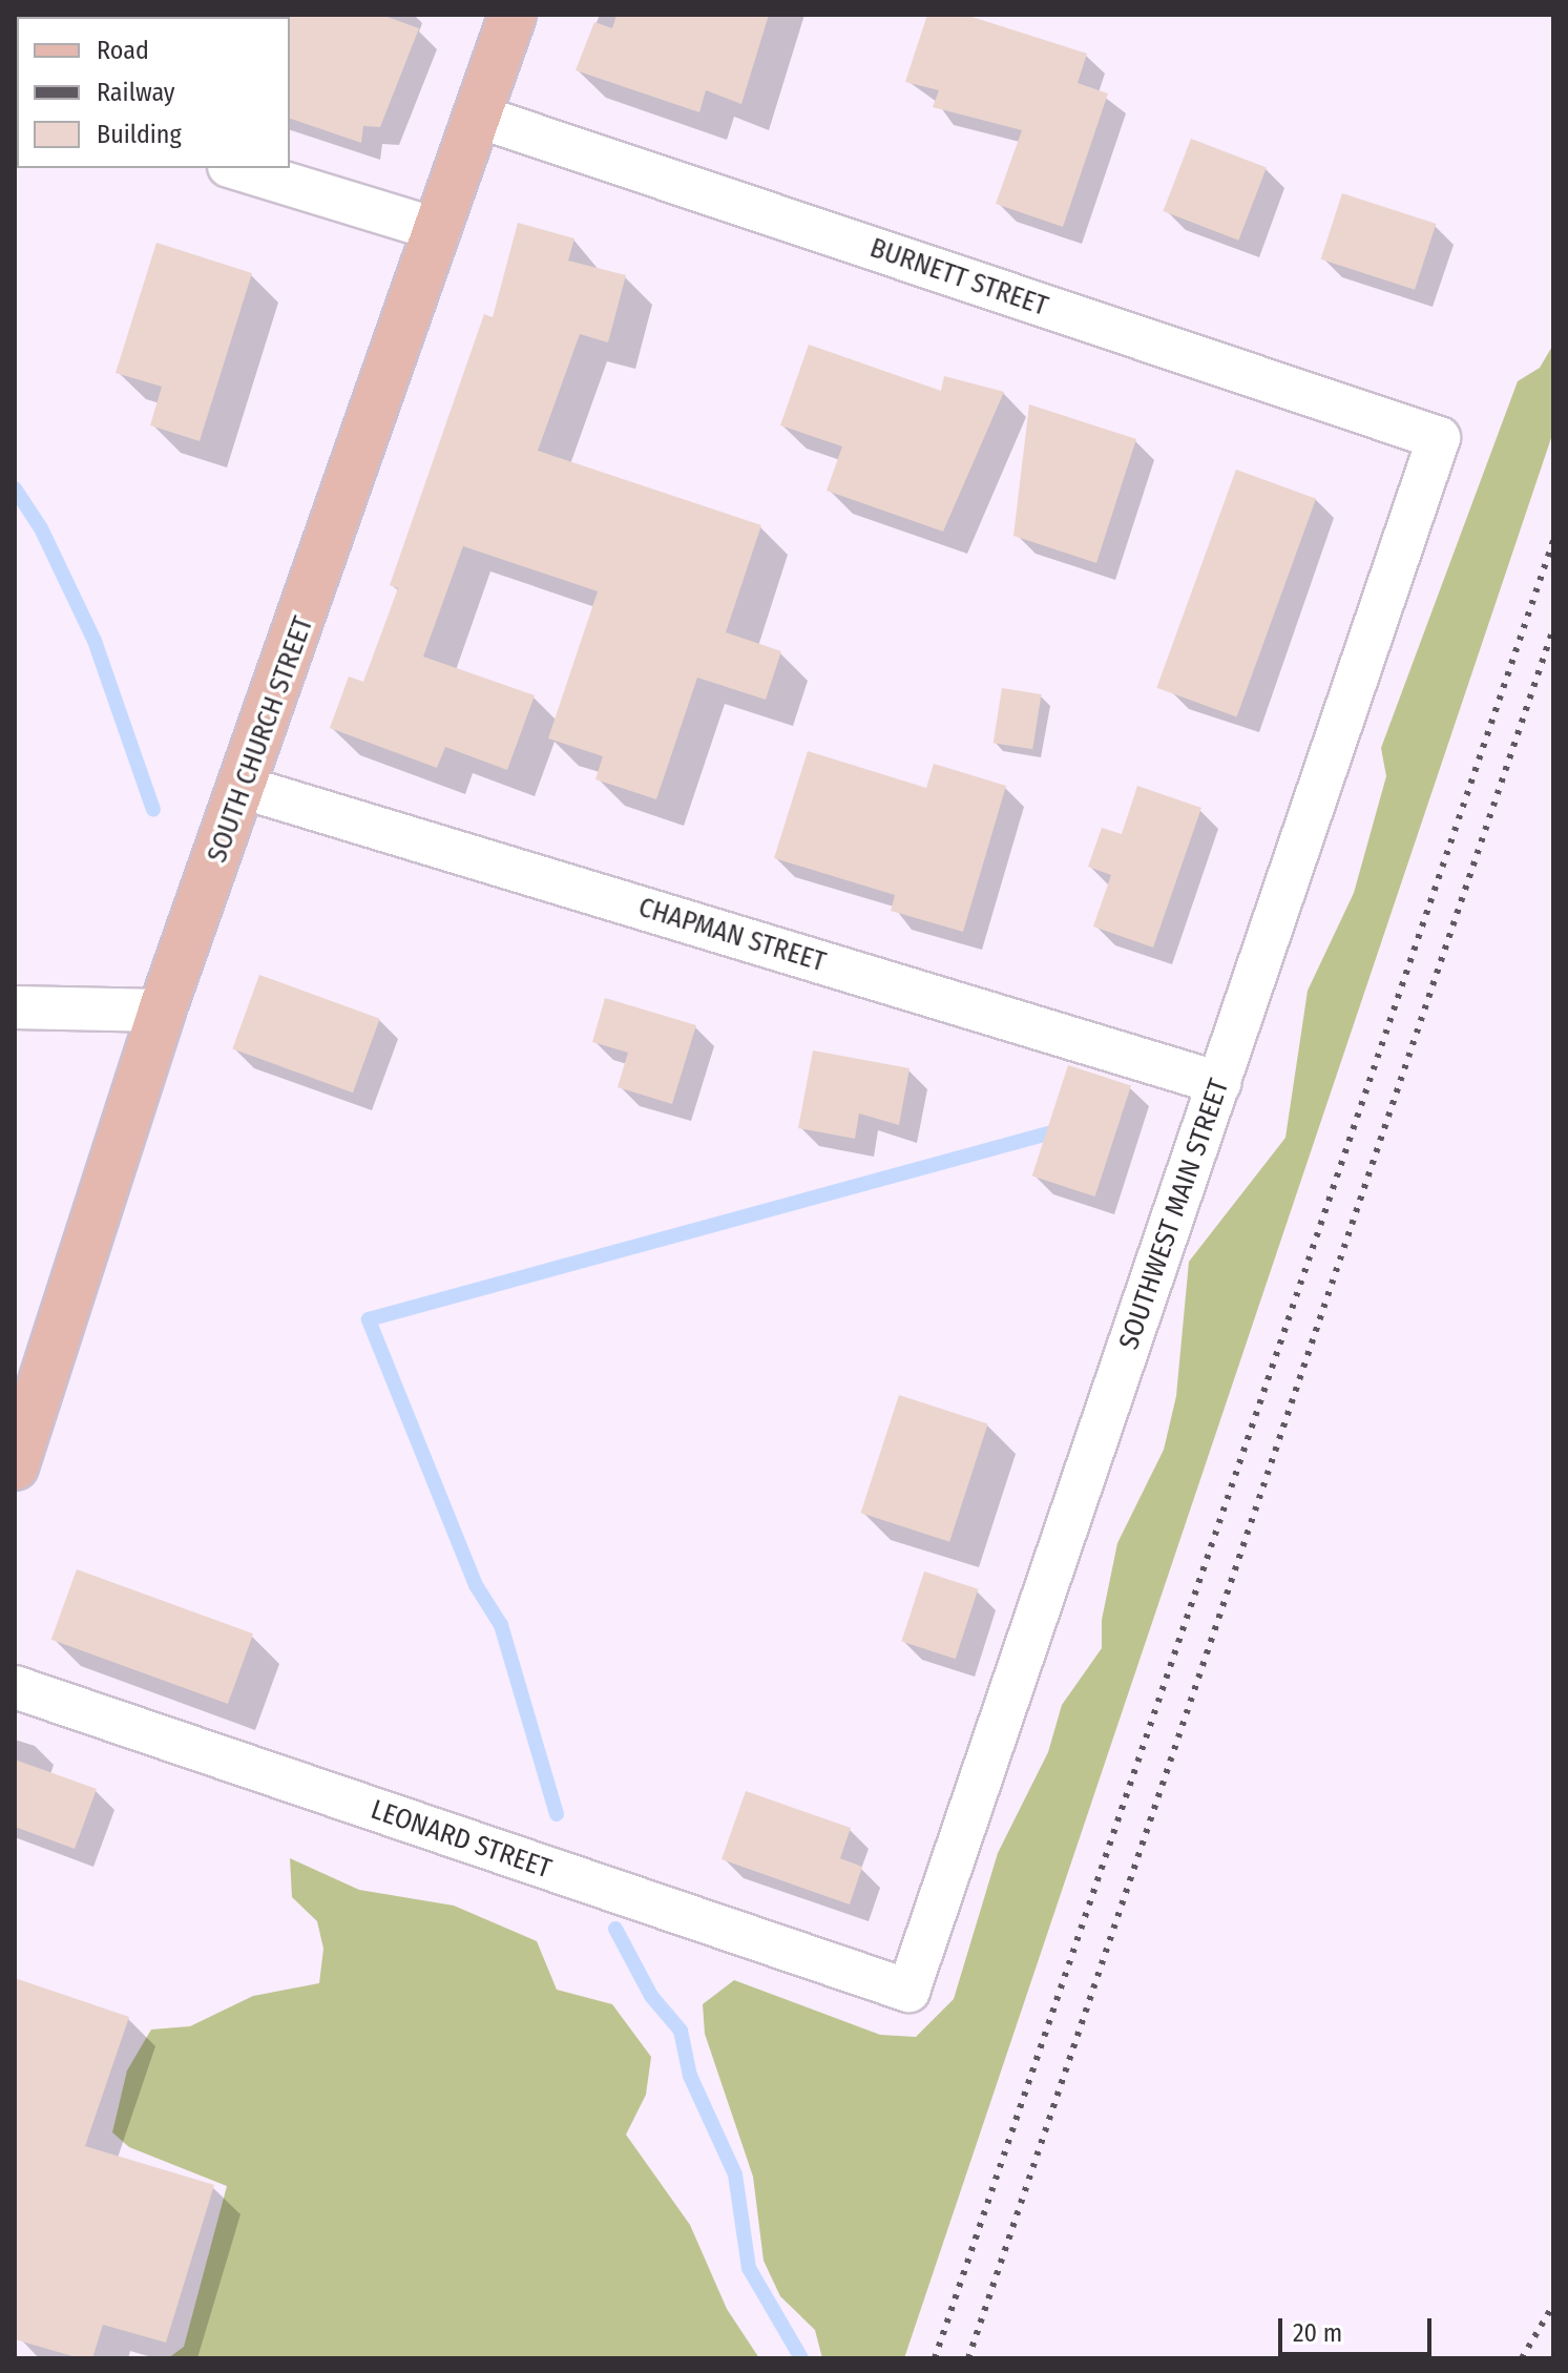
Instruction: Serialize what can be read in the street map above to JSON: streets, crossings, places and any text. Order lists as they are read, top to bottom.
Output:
{
  "streets": {
    "main road": ["SOUTH CHURCH STREET"],
    "street": [
      "BURNETT STREET",
      "CHAPMAN STREET",
      "SOUTHWEST MAIN STREET",
      "LEONARD STREET"
    ]
  },
  "crossings": [
    ["BURNETT STREET", "SOUTH CHURCH STREET"],
    ["BURNETT STREET", "SOUTHWEST MAIN STREET"],
    ["SOUTH CHURCH STREET", "CHAPMAN STREET"],
    ["CHAPMAN STREET", "SOUTHWEST MAIN STREET"],
    ["SOUTHWEST MAIN STREET", "LEONARD STREET"]
  ],
  "legend": ["Road", "Railway", "Building"],
  "scale_bar": "20 m"
}
